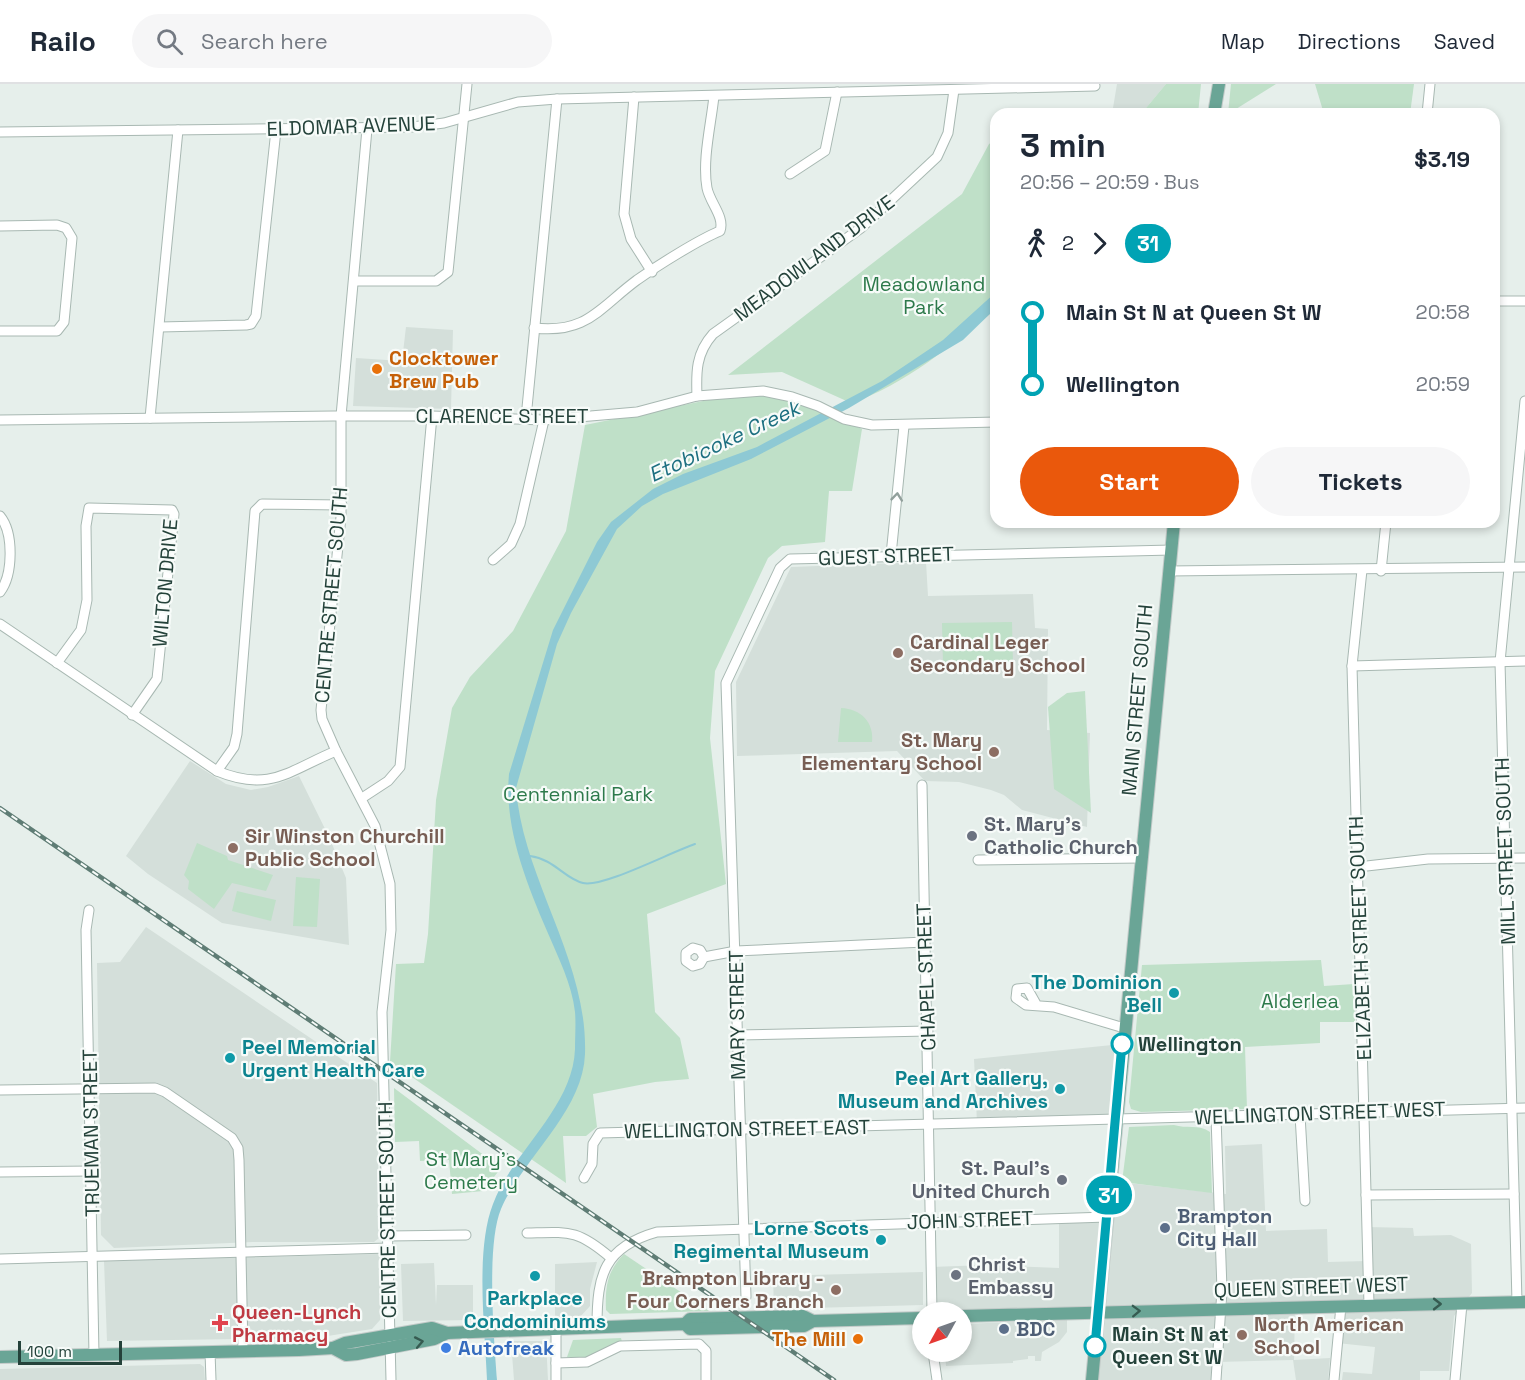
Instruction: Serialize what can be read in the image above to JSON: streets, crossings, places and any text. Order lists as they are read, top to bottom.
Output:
{
  "streets": {
    "main road": ["MAIN STREET SOUTH", "QUEEN STREET WEST"],
    "street": [
      "ELDOMAR AVENUE",
      "MEADOWLAND DRIVE",
      "CLARENCE STREET",
      "GUEST STREET",
      "WILTON DRIVE",
      "CENTRE STREET SOUTH",
      "MILL STREET SOUTH",
      "ELIZABETH STREET SOUTH",
      "CHAPEL STREET",
      "MARY STREET",
      "WELLINGTON STREET WEST",
      "WELLINGTON STREET EAST",
      "TRUEMAN STREET",
      "JOHN STREET"
    ]
  },
  "crossings": [
    ["ELDOMAR AVENUE", "MEADOWLAND DRIVE"],
    ["ELDOMAR AVENUE", "CENTRE STREET SOUTH"],
    ["MEADOWLAND DRIVE", "CLARENCE STREET"],
    ["CLARENCE STREET", "CENTRE STREET SOUTH"],
    ["GUEST STREET", "MAIN STREET SOUTH"],
    ["GUEST STREET", "MARY STREET"],
    ["MAIN STREET SOUTH", "WELLINGTON STREET WEST"],
    ["MAIN STREET SOUTH", "WELLINGTON STREET EAST"],
    ["MAIN STREET SOUTH", "JOHN STREET"],
    ["MAIN STREET SOUTH", "QUEEN STREET WEST"],
    ["MILL STREET SOUTH", "WELLINGTON STREET WEST"],
    ["MILL STREET SOUTH", "QUEEN STREET WEST"],
    ["ELIZABETH STREET SOUTH", "WELLINGTON STREET WEST"],
    ["ELIZABETH STREET SOUTH", "QUEEN STREET WEST"],
    ["CHAPEL STREET", "WELLINGTON STREET EAST"],
    ["CHAPEL STREET", "JOHN STREET"],
    ["MARY STREET", "WELLINGTON STREET EAST"],
    ["MARY STREET", "JOHN STREET"],
    ["WELLINGTON STREET WEST", "WELLINGTON STREET EAST"]
  ],
  "one_way": ["QUEEN STREET WEST"],
  "water": ["Etobicoke Creek"],
  "parks": [
    "Meadowland Park",
    "Centennial Park",
    "Alderlea",
    "St Mary's Cemetery"
  ],
  "places": {
    "other": [
      "Clocktower Brew Pub",
      "Cardinal Leger Secondary School",
      "St. Mary Elementary School",
      "St. Mary's Catholic Church",
      "Sir Winston Churchill Public School",
      "The Dominion Bell",
      "Wellington",
      "Peel Memorial Urgent Health Care",
      "Peel Art Gallery, Museum and Archives",
      "St. Paul's United Church",
      "Brampton City Hall",
      "Lorne Scots Regimental Museum",
      "Christ Embassy",
      "Parkplace Condominiums",
      "Brampton Library - Four Corners Branch",
      "BDC",
      "North American School",
      "The Mill",
      "Main St N at Queen St W",
      "Autofreak"
    ],
    "health": ["Queen-Lynch Pharmacy"]
  },
  "lines": ["bus line 31"],
  "scale_bar": "100 m",
  "north": "bottom left",
  "page": {
    "header": "Railo",
    "search": "Search here",
    "nav": ["Map", "Directions", "Saved"],
    "on_map": "31",
    "heading": ["3 min", "20:56 – 20:59 · Bus", "$3.19"],
    "legs": ["2", "31"],
    "list": [
      {
        "name": "Main St N at Queen St W",
        "value": "20:58"
      },
      {
        "name": "Wellington",
        "value": "20:59"
      }
    ],
    "buttons": ["Start", "Tickets"],
    "scale": "100 m"
  }
}
